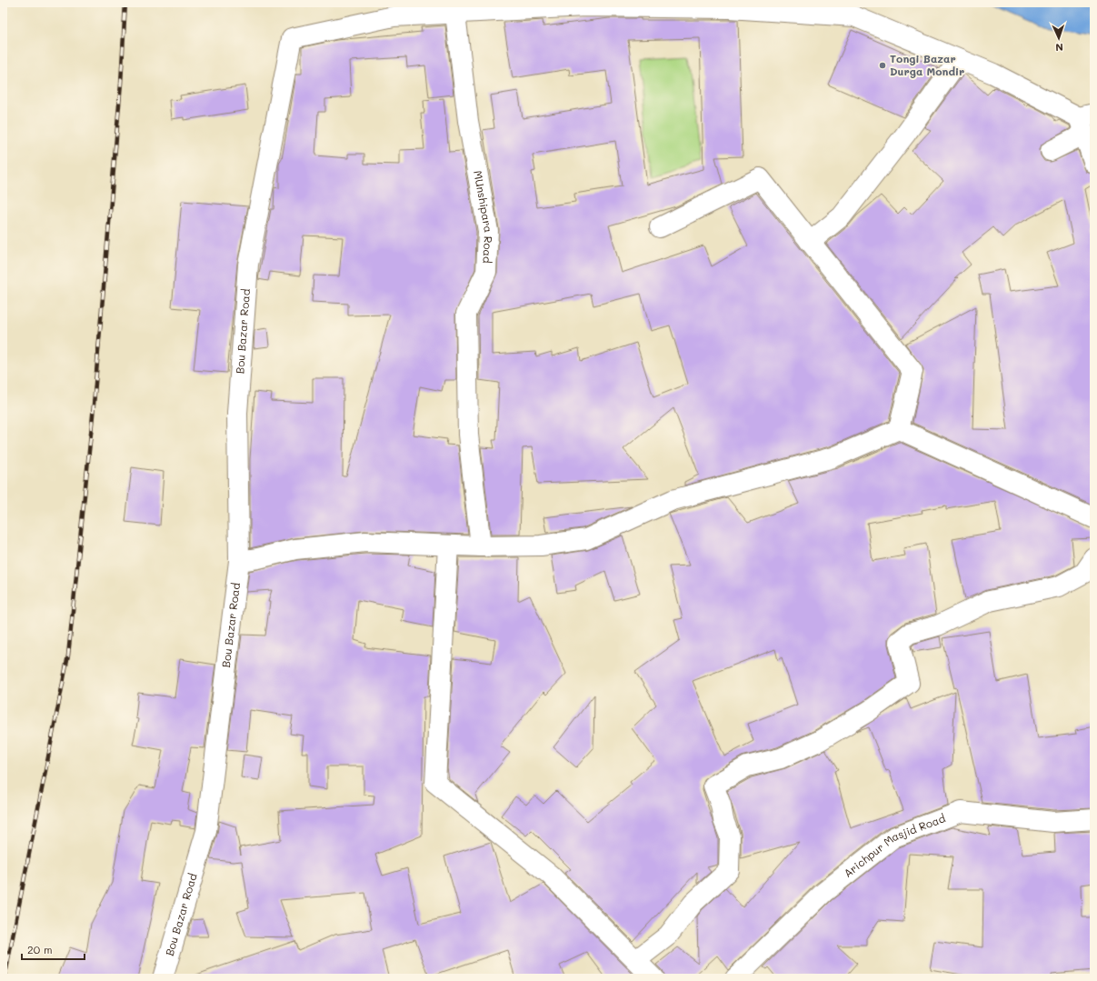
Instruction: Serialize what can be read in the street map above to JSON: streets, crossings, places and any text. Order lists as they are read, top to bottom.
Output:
{
  "streets": {
    "street": ["MUnshipara Road", "Bou Bazar Road", "Arichpur Masjid Road"]
  },
  "crossings": [
    ["MUnshipara Road", "Bou Bazar Road"]
  ],
  "places": ["Tongi Bazar Durga Mondir"],
  "scale_bar": "20 m",
  "north": "bottom"
}
